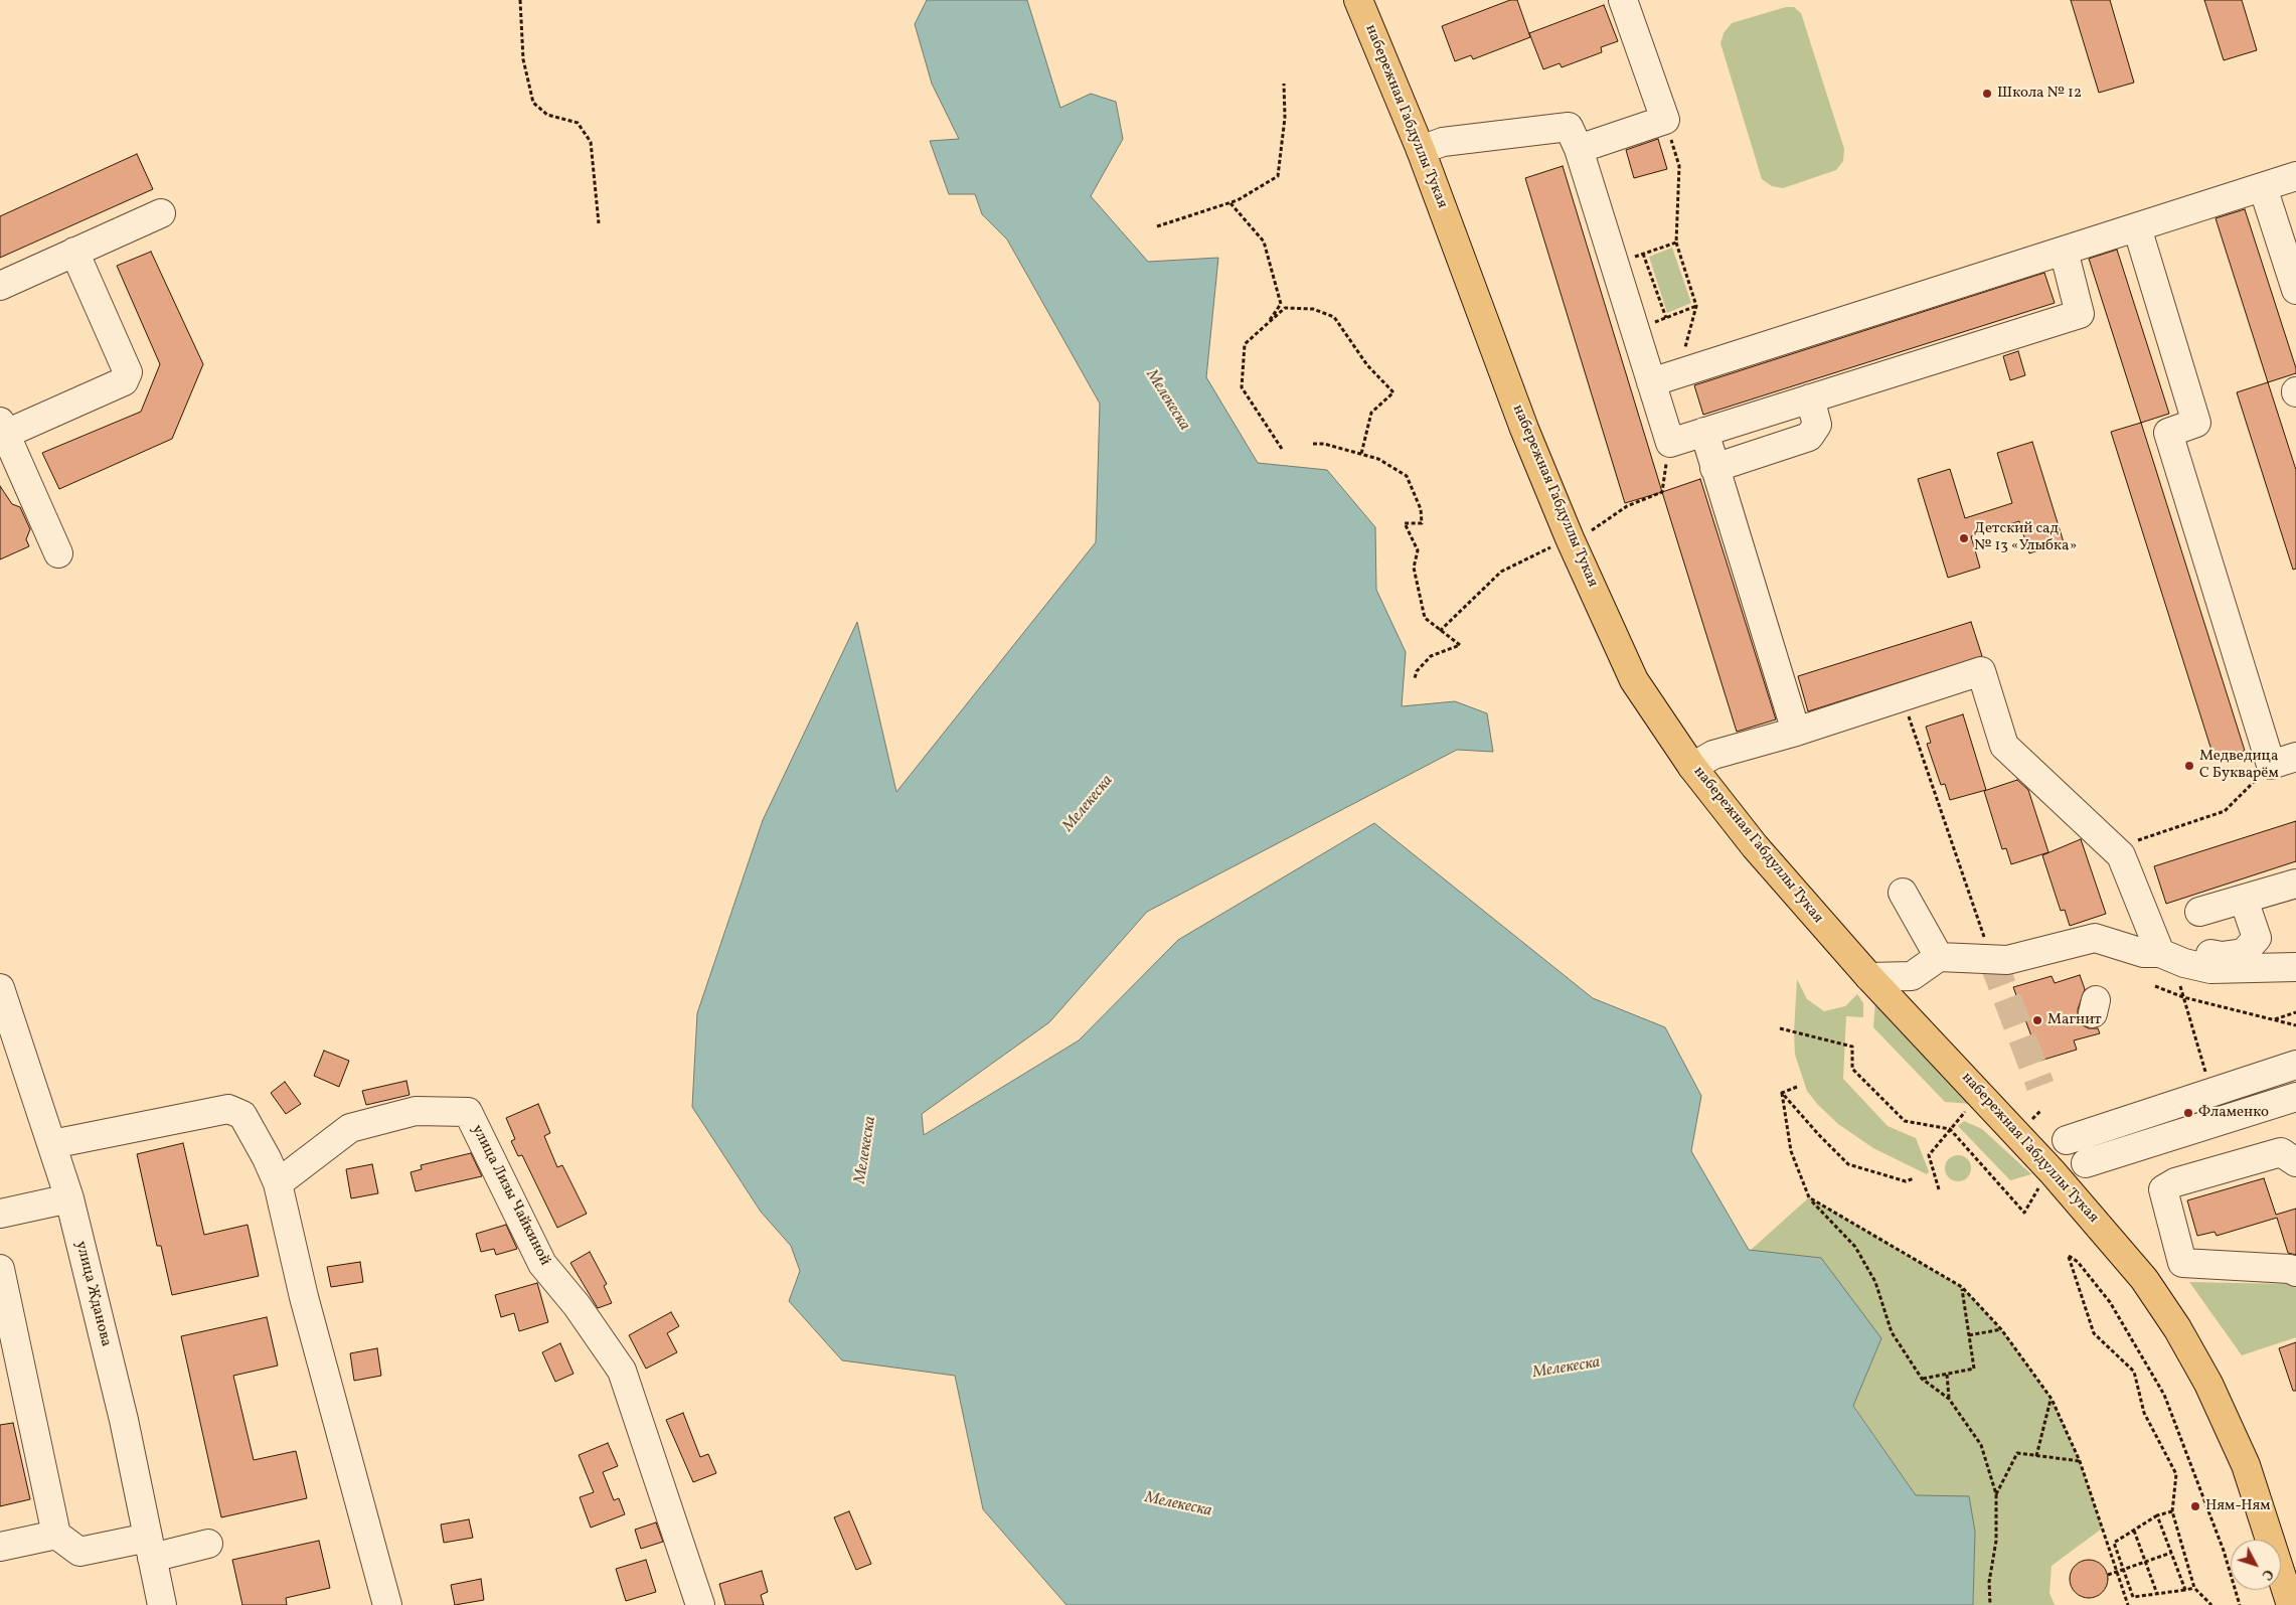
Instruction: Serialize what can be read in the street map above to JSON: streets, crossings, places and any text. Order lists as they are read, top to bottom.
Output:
{
  "streets": {
    "main road": ["набережная Габдуллы Тукая"],
    "street": ["улица Лизы Чайкиной", "улица Жданова"]
  },
  "water": ["Мелекеска"],
  "places": [
    "Школа № 12",
    "Детский сад № 13 «Улыбка»",
    "Медведица С Букварём",
    "Магнит",
    "Фламенко",
    "Ням-Ням"
  ],
  "north": "bottom right"
}
